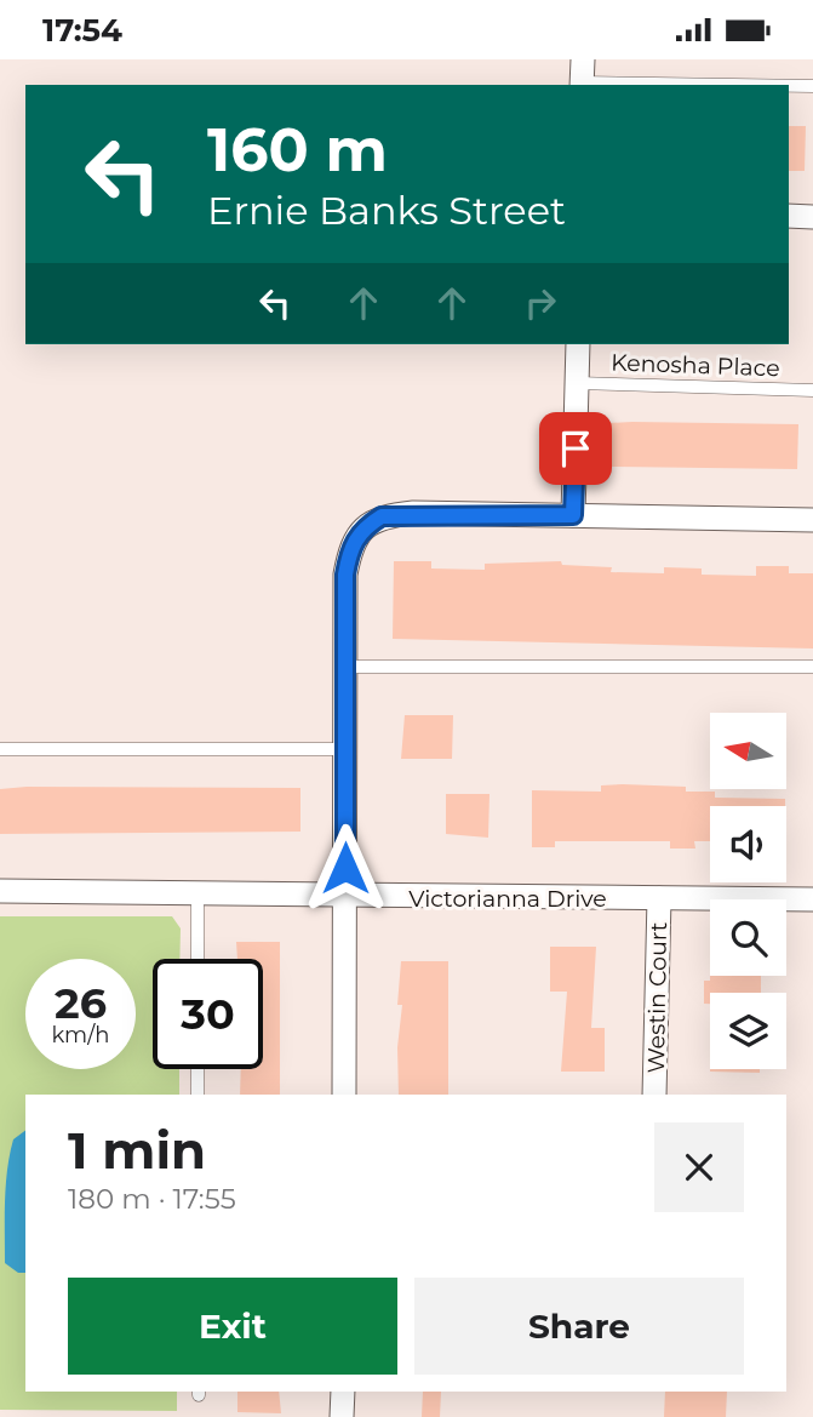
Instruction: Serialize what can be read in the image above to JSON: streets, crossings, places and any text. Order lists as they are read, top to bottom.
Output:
{
  "streets": {
    "street": ["Victorianna Drive", "Westin Court"],
    "lane": ["Kenosha Place"]
  },
  "crossings": [
    ["Victorianna Drive", "Westin Court"]
  ],
  "north": "left",
  "page": {
    "status": "17:54",
    "turn": ["160 m", "Ernie Banks Street"],
    "speed": "26 km/h",
    "limit": "30",
    "heading": ["1 min", "180 m · 17:55"],
    "buttons": ["Exit", "Share"]
  }
}
